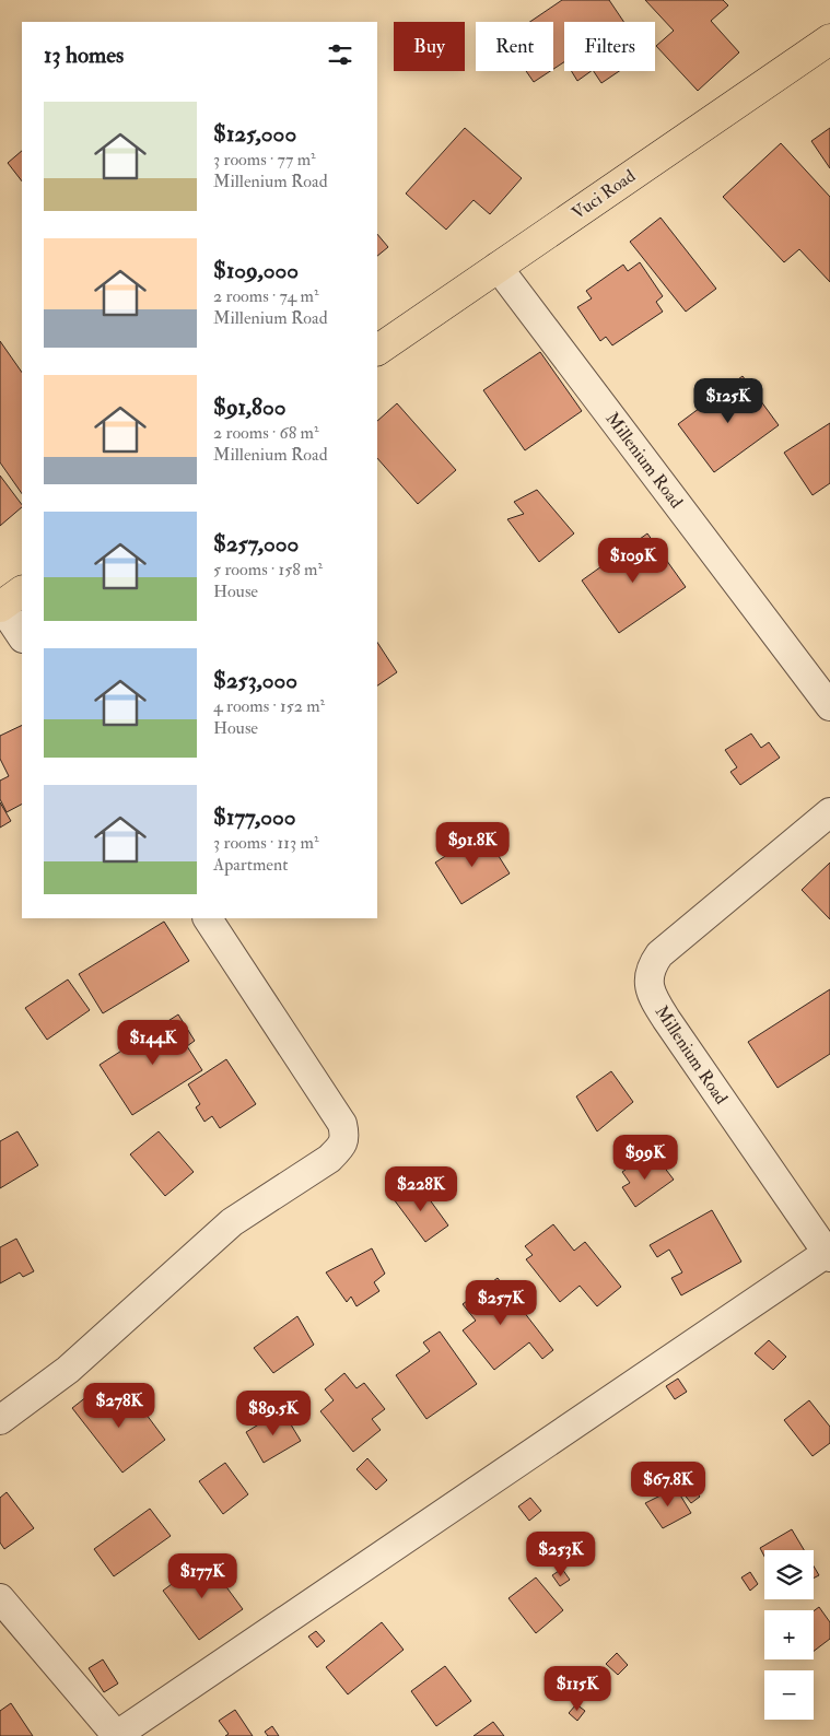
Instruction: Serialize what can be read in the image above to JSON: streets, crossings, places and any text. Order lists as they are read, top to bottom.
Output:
{
  "streets": {
    "main road": ["Vuci Road"],
    "street": ["Millenium Road"]
  },
  "crossings": [
    ["Vuci Road", "Millenium Road"]
  ],
  "page": {
    "chip": ["Buy", "Rent", "Filters"],
    "heading": "13 homes",
    "list": [
      {
        "name": "$125,000",
        "note": "3 rooms · 77 m² · Millenium Road"
      },
      {
        "name": "$109,000",
        "note": "2 rooms · 74 m² · Millenium Road"
      },
      {
        "name": "$91,800",
        "note": "2 rooms · 68 m² · Millenium Road"
      },
      {
        "name": "$257,000",
        "note": "5 rooms · 158 m² · House"
      },
      {
        "name": "$253,000",
        "note": "4 rooms · 152 m² · House"
      },
      {
        "name": "$177,000",
        "note": "3 rooms · 113 m² · Apartment"
      }
    ],
    "price": [
      "$125K",
      "$109K",
      "$91.8K",
      "$144K",
      "$99K",
      "$228K",
      "$257K",
      "$278K",
      "$89.5K",
      "$67.8K",
      "$253K",
      "$177K",
      "$115K"
    ],
    "map_buttons": ["+", "−"]
  }
}
